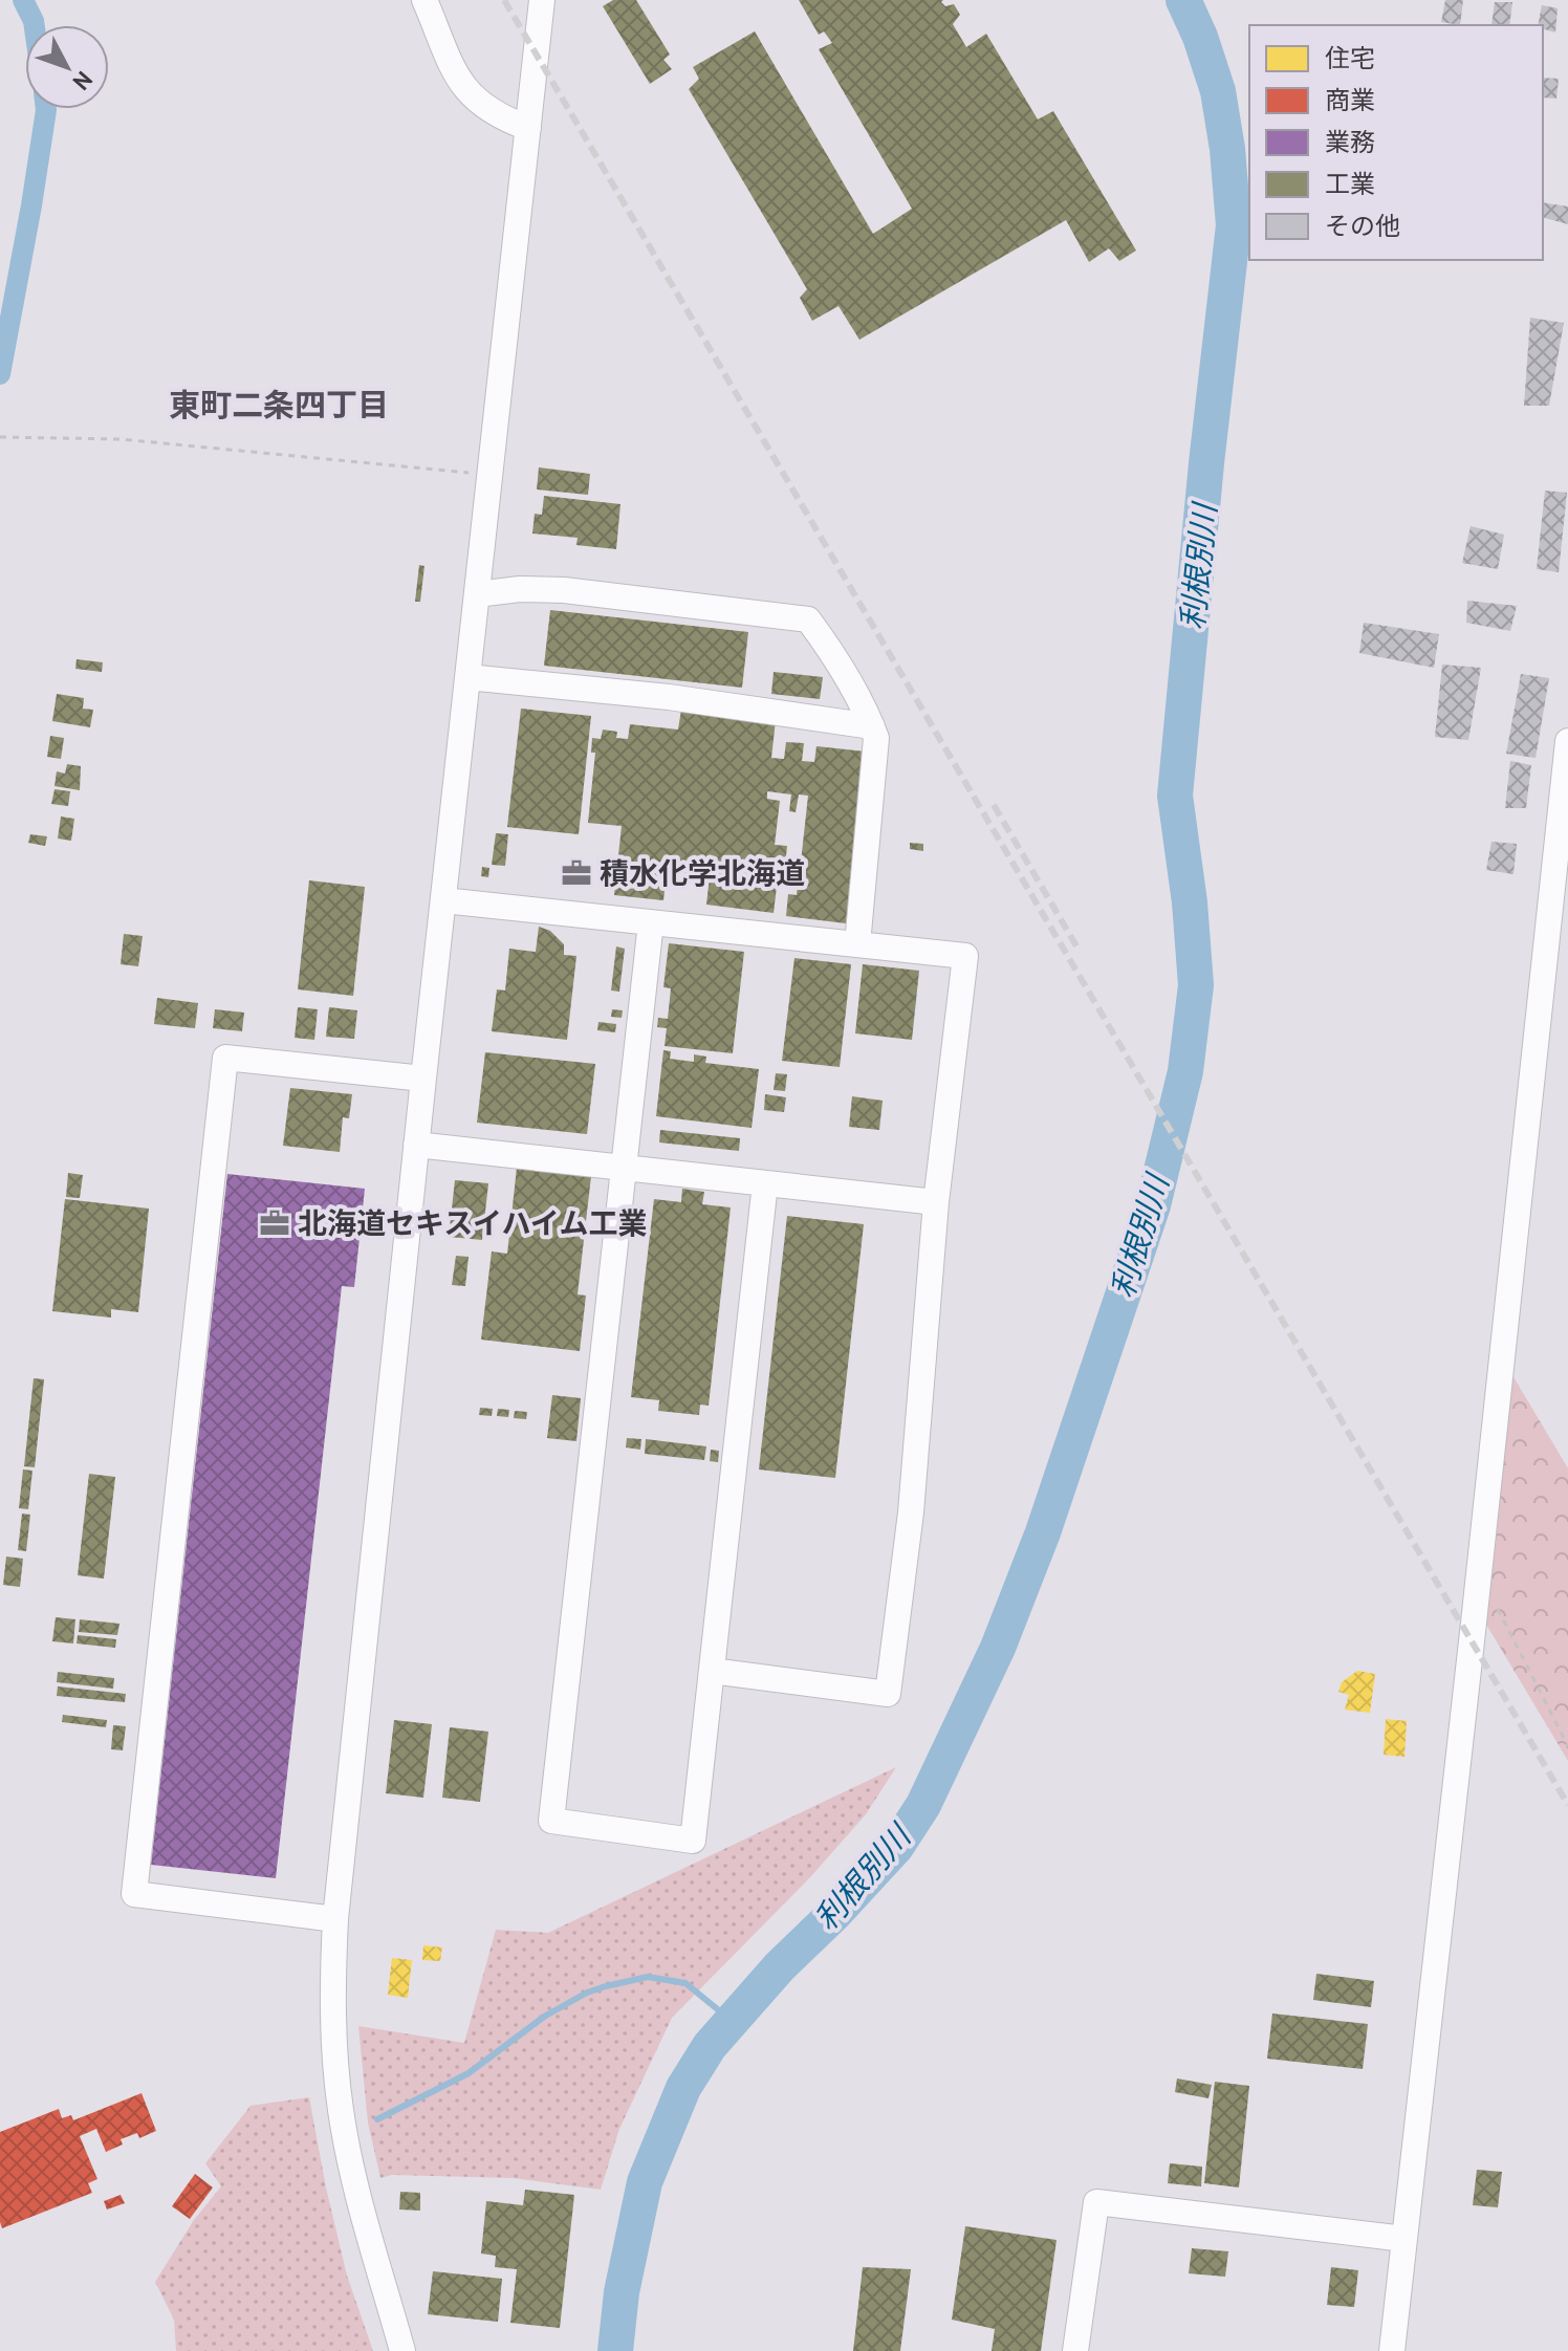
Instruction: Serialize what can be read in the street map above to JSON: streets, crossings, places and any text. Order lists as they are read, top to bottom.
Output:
{
  "districts": ["東町二条四丁目"],
  "water": ["利根別川"],
  "places": {
    "office": ["積水化学北海道", "北海道セキスイハイム工業"]
  },
  "legend": [
    "住宅",
    "商業",
    "業務",
    "工業",
    "その他"
  ],
  "north": "bottom right"
}
